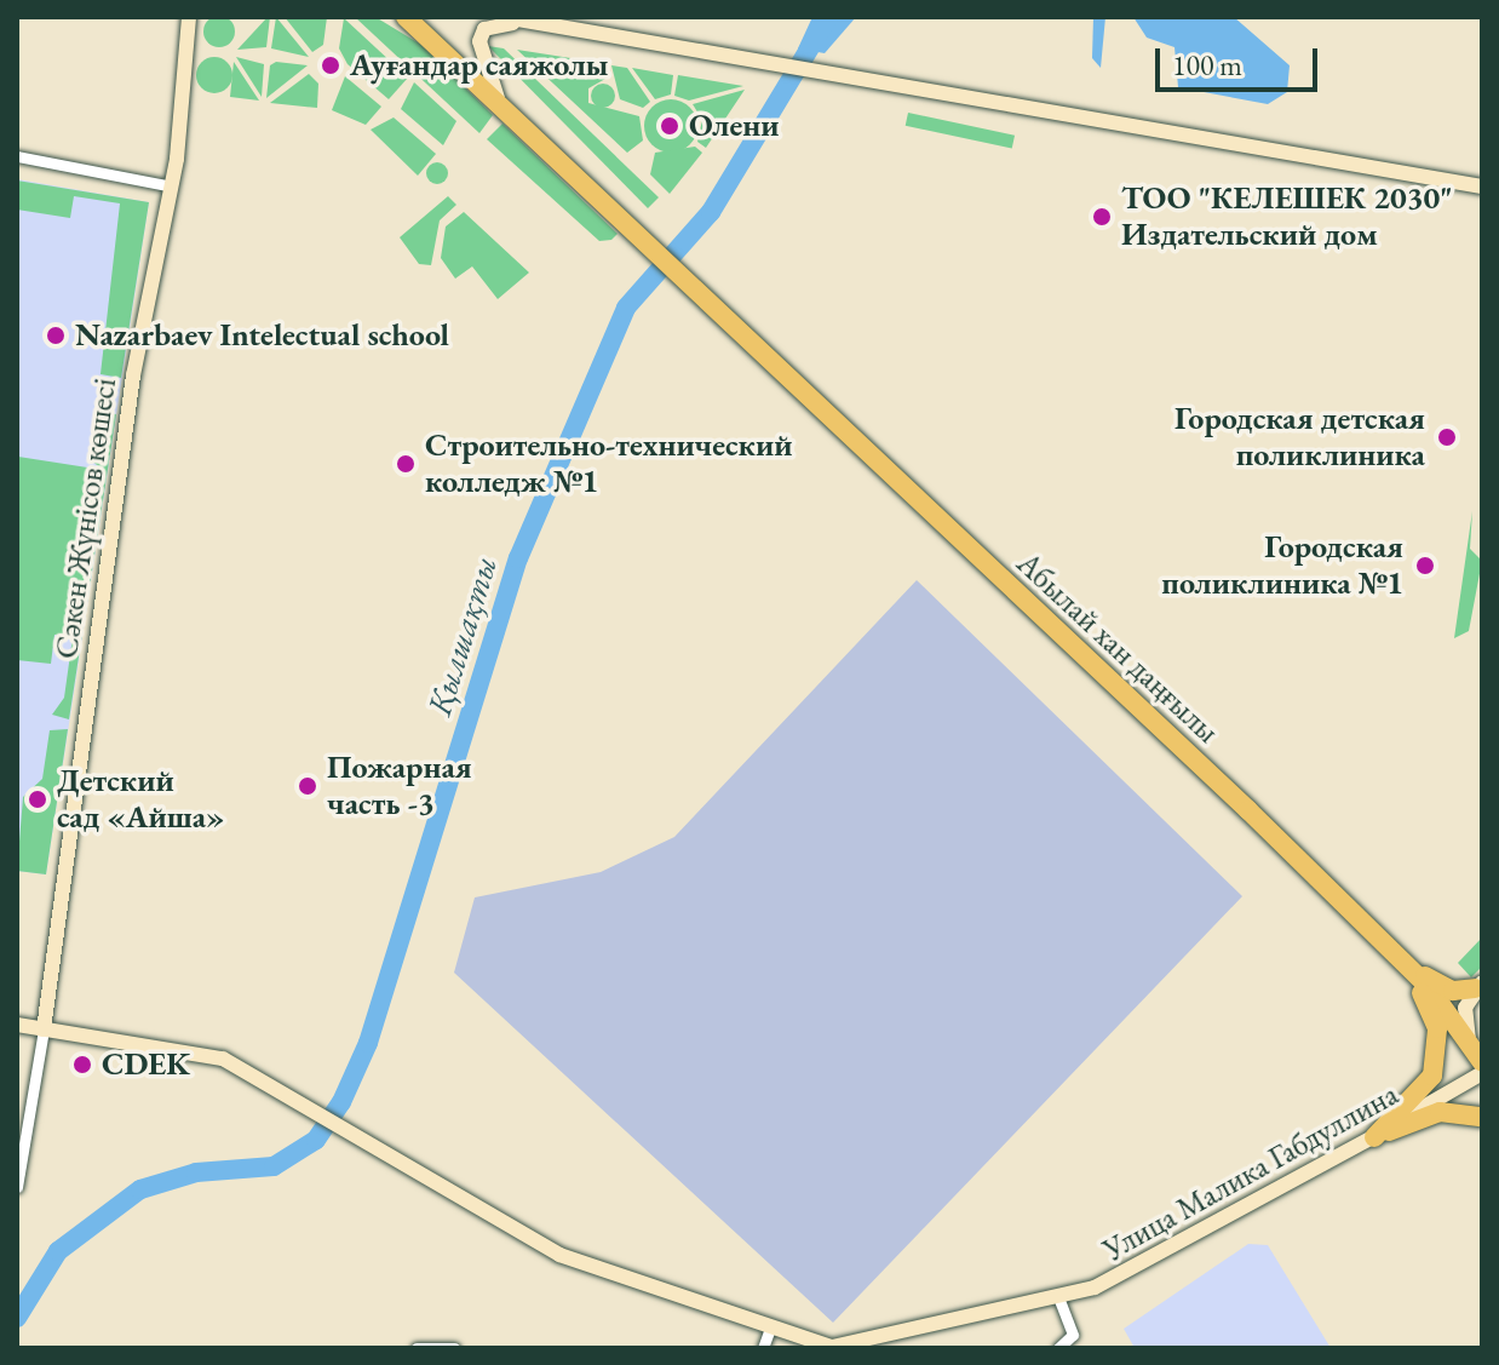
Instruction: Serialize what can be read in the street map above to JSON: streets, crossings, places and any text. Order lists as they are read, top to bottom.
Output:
{
  "streets": {
    "highway": ["Абылай хан даңғылы"],
    "street": ["Сәкен Жүнісов көшесі", "Улица Малика Габдуллина"]
  },
  "crossings": [
    ["Сәкен Жүнісов көшесі", "Улица Малика Габдуллина"]
  ],
  "water": ["Қылшақты"],
  "places": [
    "Ауғандар саяжолы",
    "Олени",
    "ТОО \"КЕЛЕШЕК 2030\" Издательский дом",
    "Nazarbaev Intelectual school",
    "Городская детская поликлиника",
    "Строительно-технический колледж №1",
    "Городская поликлиника №1",
    "Пожарная часть -3",
    "Детский сад «Айша»",
    "CDEK"
  ],
  "scale_bar": "100 m"
}
